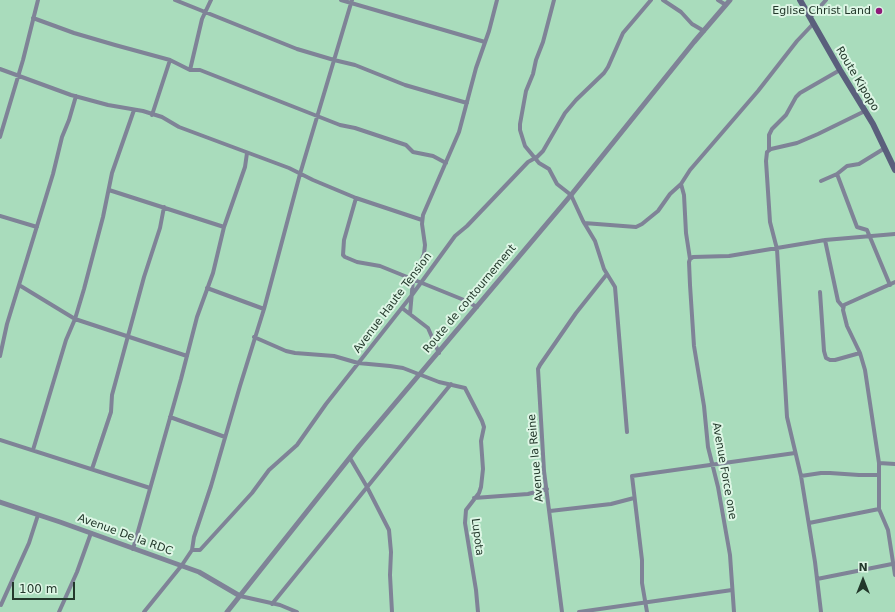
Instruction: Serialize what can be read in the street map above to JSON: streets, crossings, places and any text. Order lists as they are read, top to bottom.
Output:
{
  "streets": {
    "main road": ["Route Kipopo"],
    "street": [
      "Route de contournement",
      "Avenue Haute Tension",
      "Avenue la Reine",
      "Avenue Force one",
      "Avenue De la RDC",
      "Lupota"
    ]
  },
  "crossings": [
    ["Route de contournement", "Avenue De la RDC"],
    ["Route de contournement", "Lupota"],
    ["Avenue Haute Tension", "Avenue De la RDC"],
    ["Avenue Haute Tension", "Lupota"]
  ],
  "places": ["Eglise Christ Land"],
  "scale_bar": "100 m",
  "north": "top"
}
